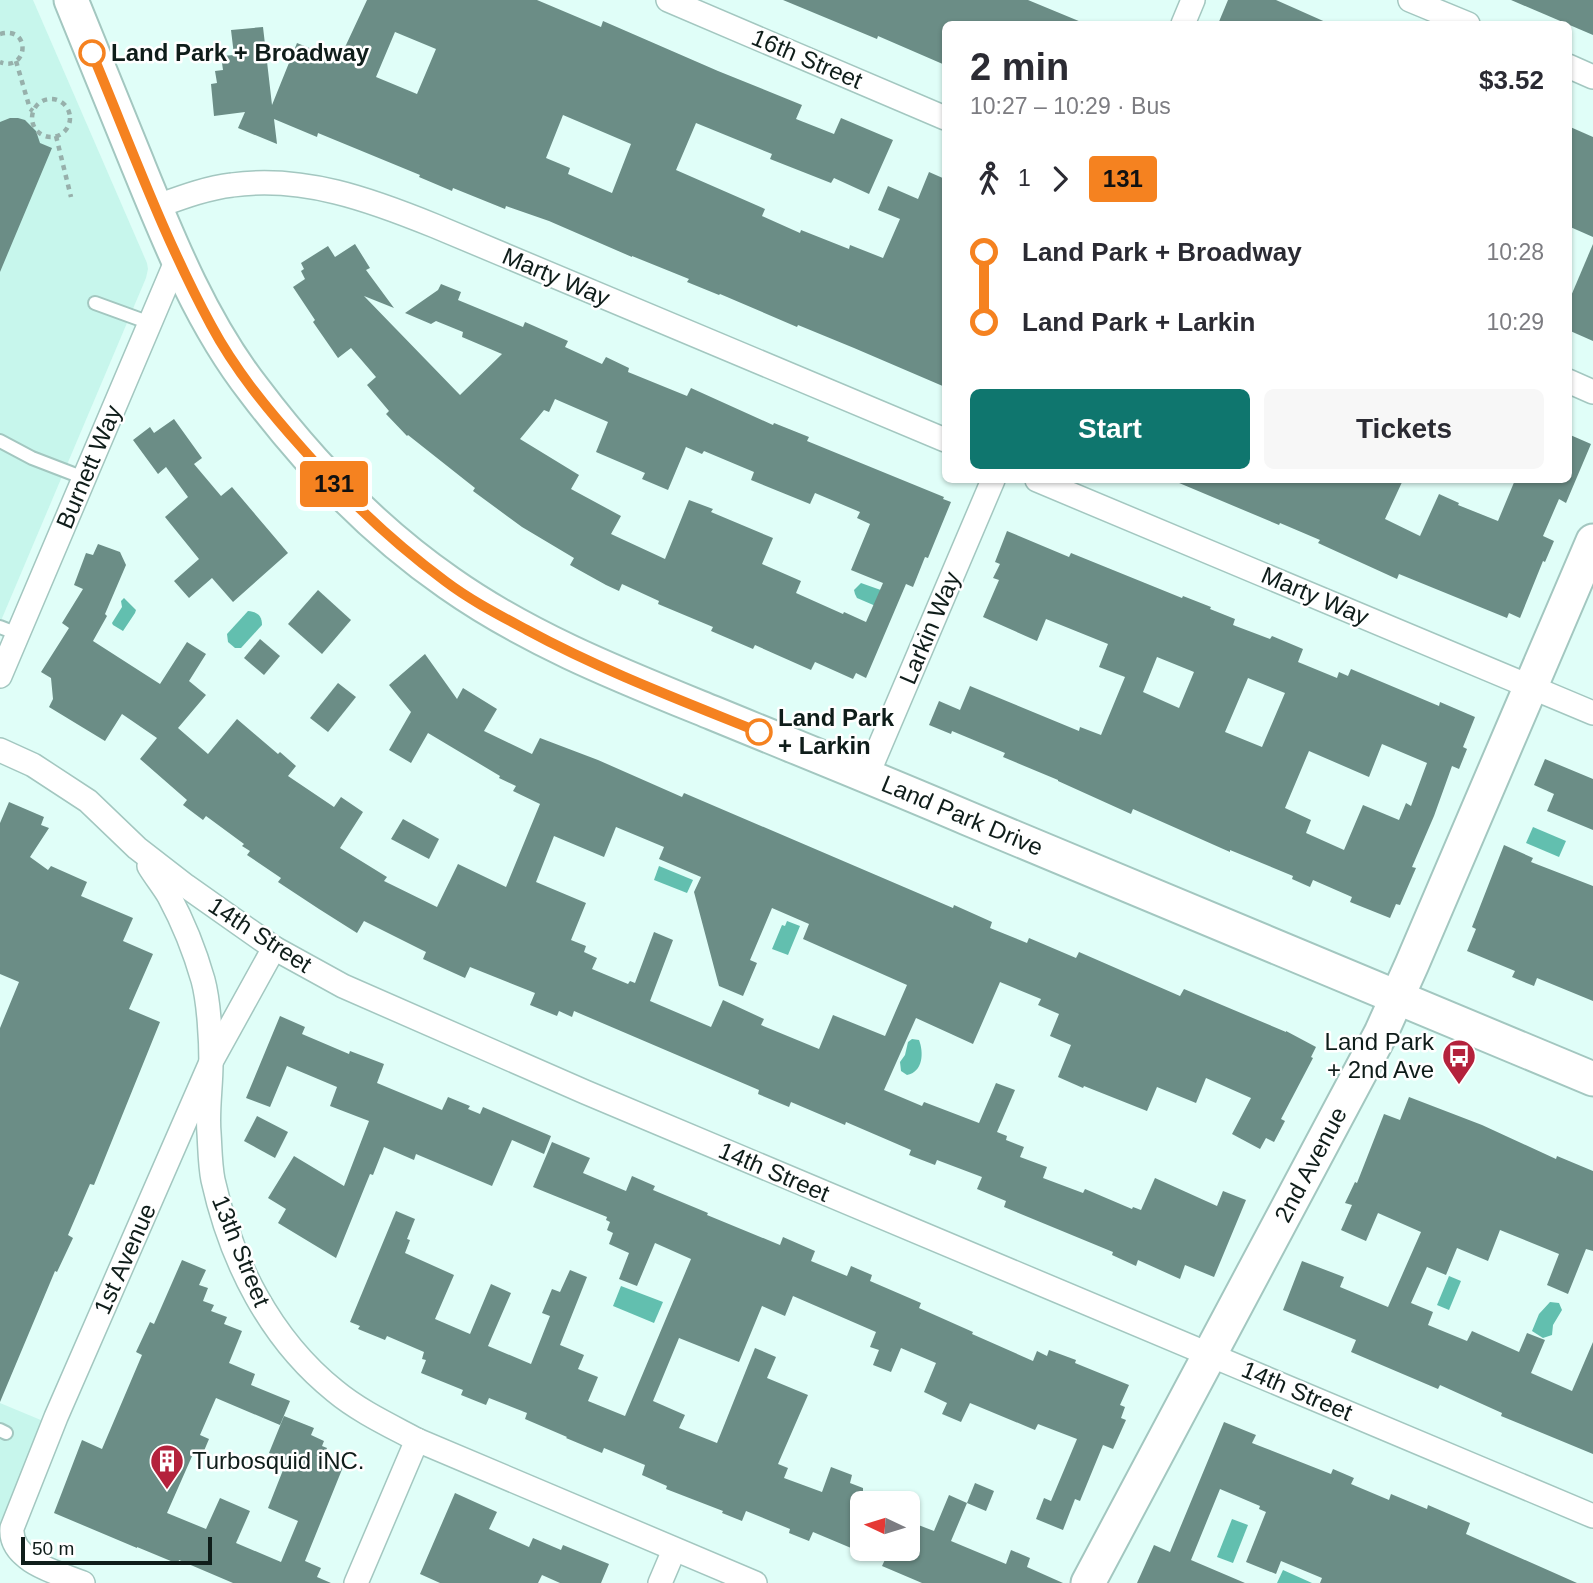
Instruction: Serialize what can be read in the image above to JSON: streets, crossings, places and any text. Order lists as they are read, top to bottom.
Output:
{
  "streets": {
    "main road": ["Land Park Drive", "2nd Avenue"],
    "street": [
      "16th Street",
      "Marty Way",
      "Burnett Way",
      "Larkin Way",
      "14th Street",
      "13th Street",
      "1st Avenue"
    ]
  },
  "crossings": [
    ["Marty Way", "Land Park Drive"],
    ["Marty Way", "2nd Avenue"],
    ["Burnett Way", "Land Park Drive"],
    ["Larkin Way", "Land Park Drive"],
    ["Land Park Drive", "2nd Avenue"],
    ["14th Street", "2nd Avenue"],
    ["14th Street", "13th Street"],
    ["14th Street", "1st Avenue"],
    ["13th Street", "1st Avenue"]
  ],
  "places": {
    "other": ["Land Park + Broadway", "Land Park + Larkin"],
    "bus stop": ["Land Park + 2nd Ave"],
    "building": ["Turbosquid iNC."]
  },
  "lines": ["bus line 131"],
  "scale_bar": "50 m",
  "north": "left",
  "page": {
    "on_map": "131",
    "heading": ["2 min", "10:27 – 10:29 · Bus", "$3.52"],
    "legs": ["1", "131"],
    "list": [
      {
        "name": "Land Park + Broadway",
        "value": "10:28"
      },
      {
        "name": "Land Park + Larkin",
        "value": "10:29"
      }
    ],
    "buttons": ["Start", "Tickets"],
    "scale": "50 m"
  }
}
